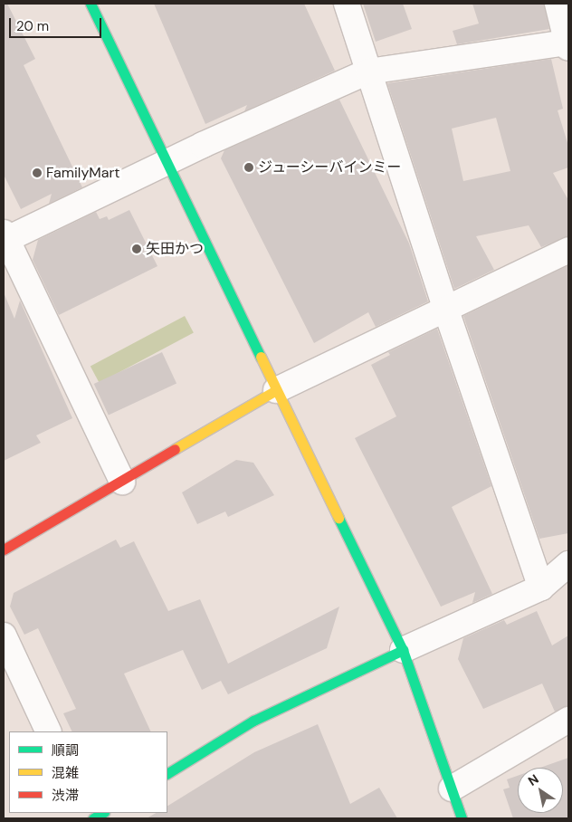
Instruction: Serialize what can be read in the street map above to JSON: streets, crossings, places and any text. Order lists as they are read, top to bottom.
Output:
{
  "places": ["ジューシーバインミー", "FamilyMart", "矢田かつ"],
  "legend": ["順調", "混雑", "渋滞"],
  "scale_bar": "20 m",
  "north": "top left"
}
